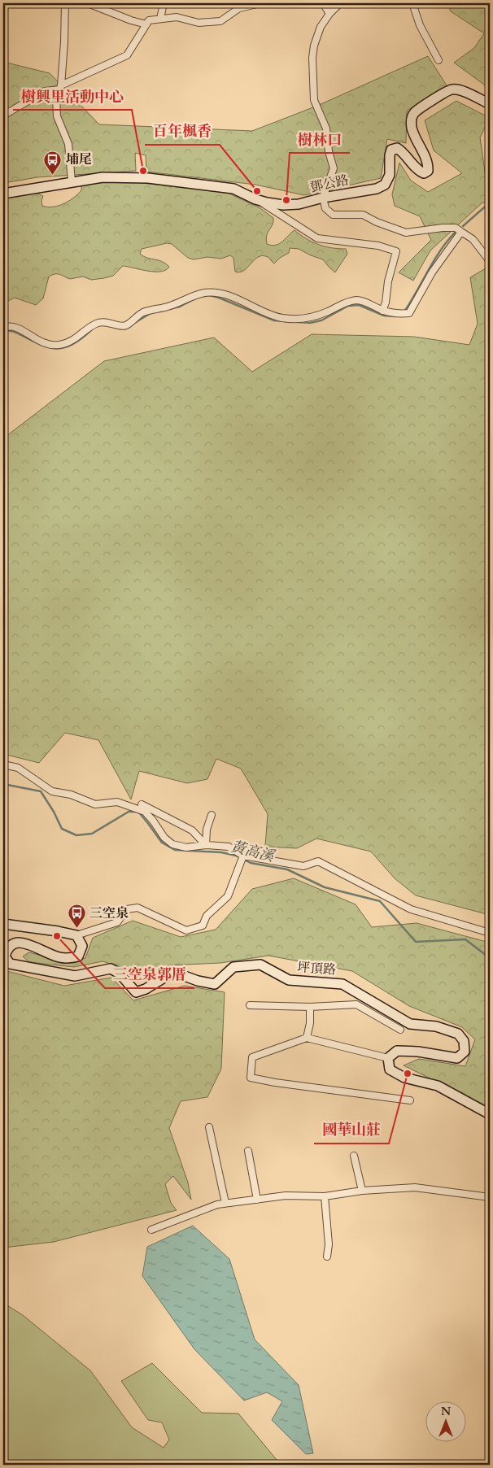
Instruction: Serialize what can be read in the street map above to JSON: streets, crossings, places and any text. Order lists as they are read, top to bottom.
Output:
{
  "streets": {
    "street": ["鄧公路", "坪頂路"]
  },
  "water": ["黃高溪"],
  "places": {
    "other": [
      "樹興里活動中心",
      "百年楓香",
      "樹林口",
      "三空泉郭厝",
      "國華山莊"
    ],
    "bus stop": ["埔尾", "三空泉"]
  },
  "north": "top"
}
